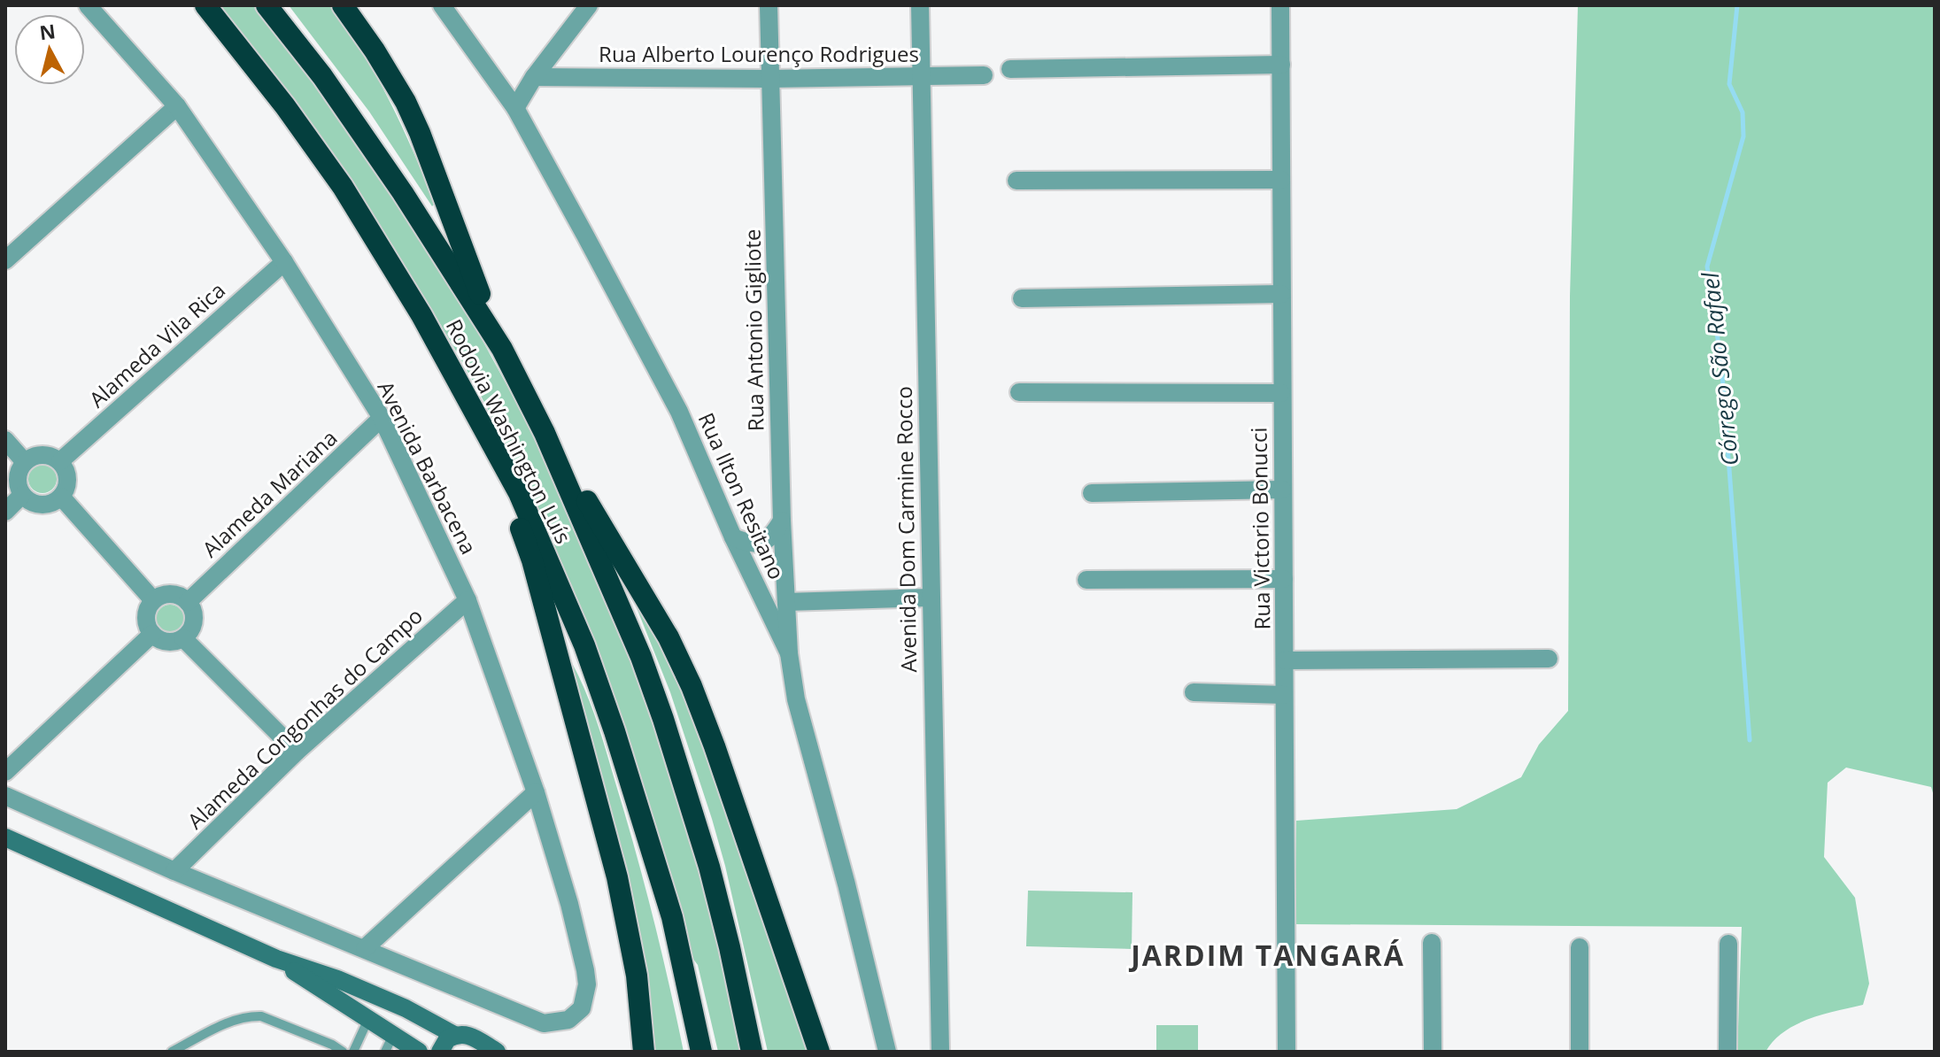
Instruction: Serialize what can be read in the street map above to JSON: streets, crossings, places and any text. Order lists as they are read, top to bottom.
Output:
{
  "streets": {
    "highway": ["Rodovia Washington Luís"],
    "street": [
      "Rua Alberto Lourenço Rodrigues",
      "Rua Antonio Gigliote",
      "Alameda Vila Rica",
      "Avenida Barbacena",
      "Alameda Mariana",
      "Rua Ilton Resitano",
      "Rua Victorio Bonucci",
      "Avenida Dom Carmine Rocco",
      "Alameda Congonhas do Campo"
    ]
  },
  "crossings": [
    ["Rua Alberto Lourenço Rodrigues", "Rua Antonio Gigliote"],
    ["Rua Alberto Lourenço Rodrigues", "Avenida Dom Carmine Rocco"],
    ["Rua Antonio Gigliote", "Rua Ilton Resitano"],
    ["Alameda Vila Rica", "Avenida Barbacena"],
    ["Avenida Barbacena", "Alameda Mariana"],
    ["Avenida Barbacena", "Alameda Congonhas do Campo"]
  ],
  "districts": ["JARDIM TANGARÁ"],
  "water": ["Córrego São Rafael"],
  "north": "top"
}
